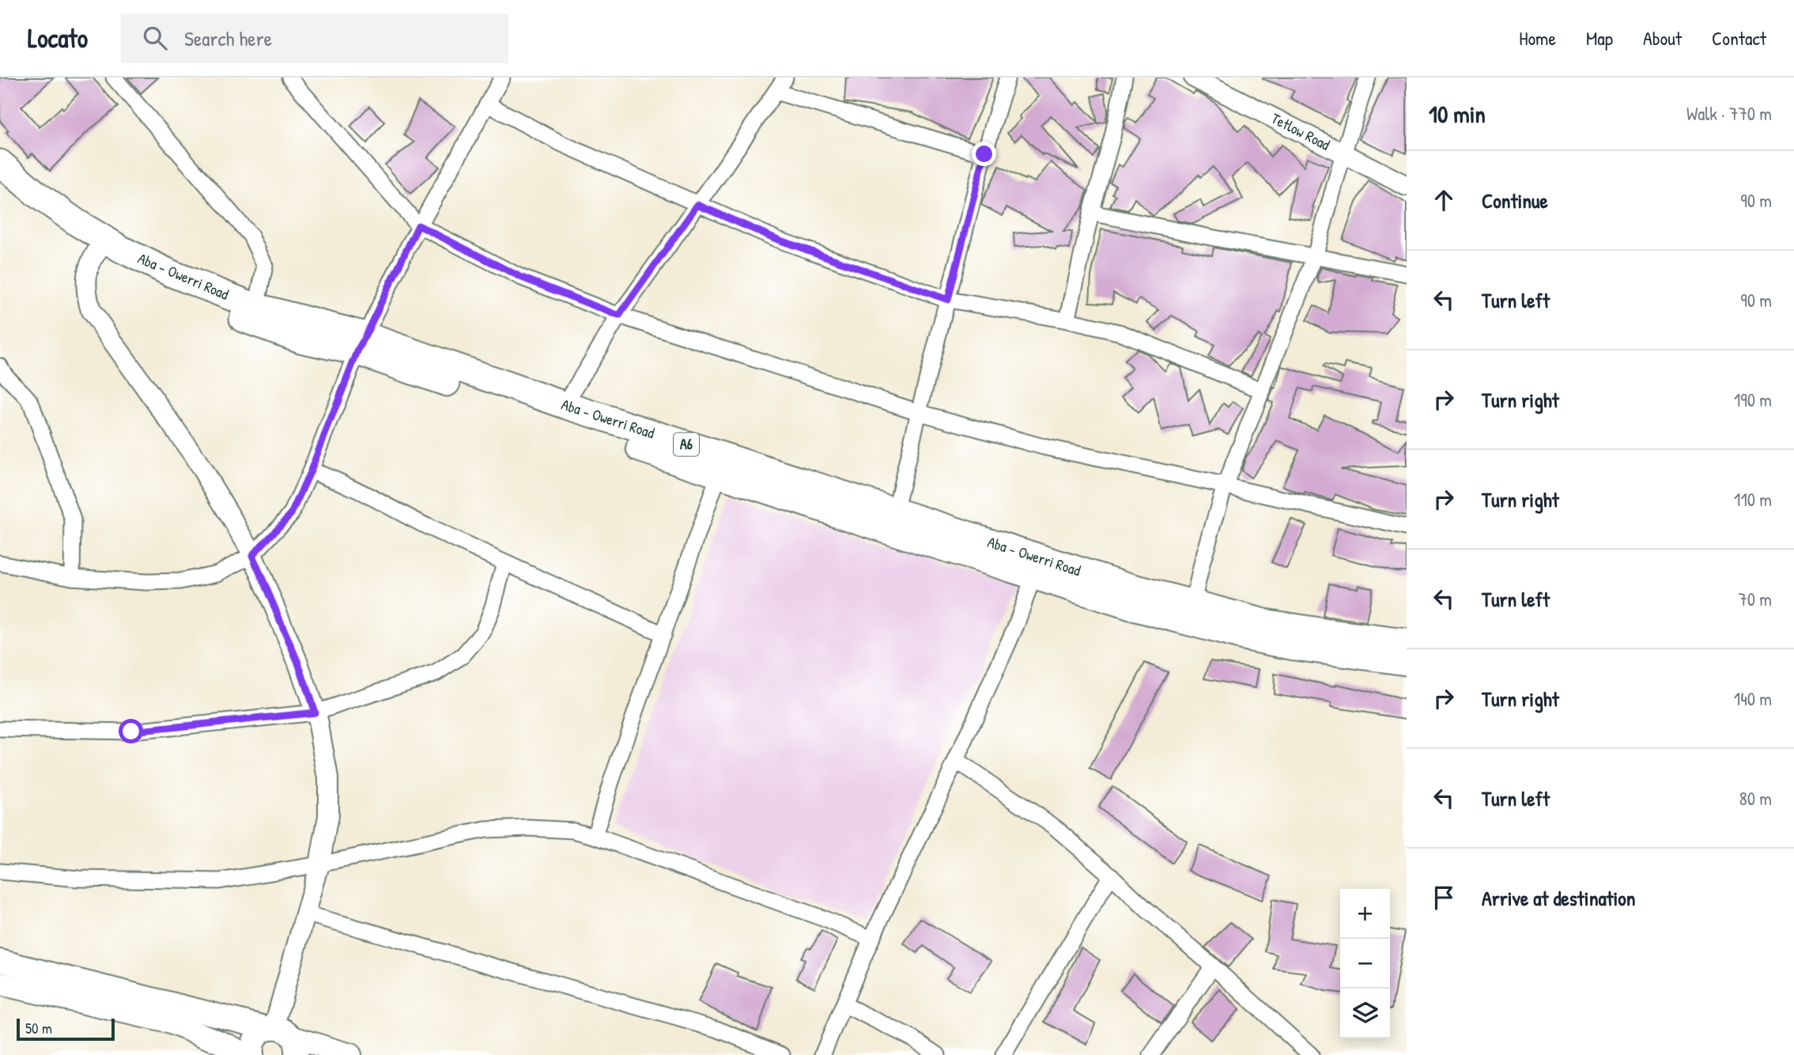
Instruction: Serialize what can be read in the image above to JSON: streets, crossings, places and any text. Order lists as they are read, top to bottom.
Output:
{
  "streets": {
    "highway": ["Aba - Owerri Road", "A6"],
    "street": ["Tetlow Road"]
  },
  "scale_bar": "50 m",
  "page": {
    "header": "Locato",
    "search": "Search here",
    "nav": [
      "Home",
      "Map",
      "About",
      "Contact"
    ],
    "heading": ["10 min", "Walk · 770 m"],
    "list": [
      ["Continue", "90 m"],
      ["Turn left", "90 m"],
      ["Turn right", "190 m"],
      ["Turn right", "110 m"],
      ["Turn left", "70 m"],
      ["Turn right", "140 m"],
      ["Turn left", "80 m"],
      "Arrive at destination"
    ],
    "map_buttons": ["+", "−"],
    "scale": "50 m"
  }
}
